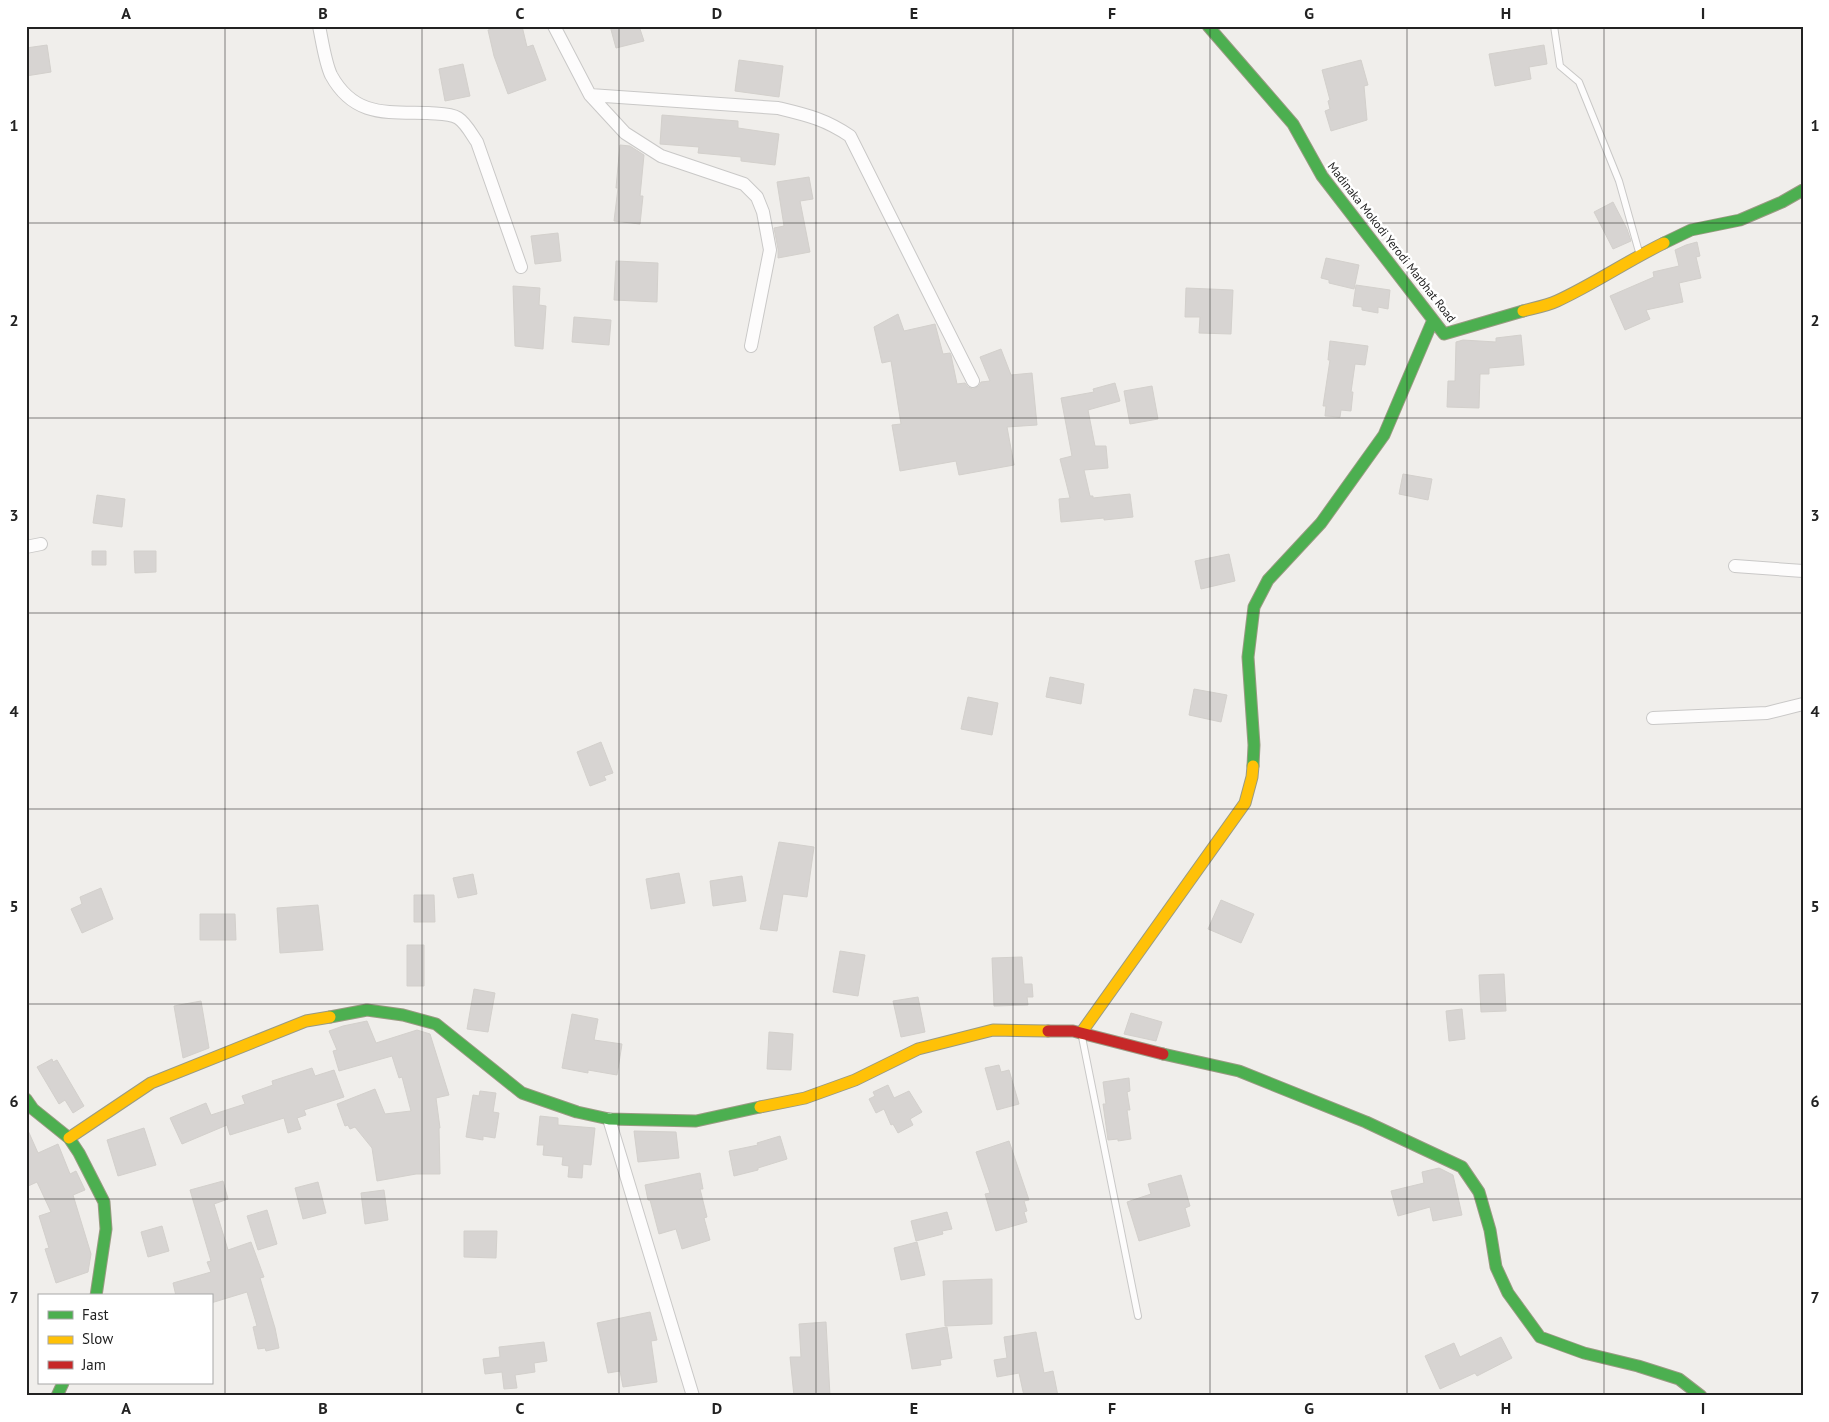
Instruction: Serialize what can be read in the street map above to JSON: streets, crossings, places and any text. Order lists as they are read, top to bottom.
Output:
{
  "streets": {
    "street": ["Madinaka Mokodi Yerodi Marbhat Road"]
  },
  "legend": ["Fast", "Slow", "Jam"],
  "grid": {
    "columns": [
      "A",
      "B",
      "C",
      "D",
      "E",
      "F",
      "G",
      "H",
      "I"
    ],
    "rows": [
      "1",
      "2",
      "3",
      "4",
      "5",
      "6",
      "7"
    ]
  }
}
